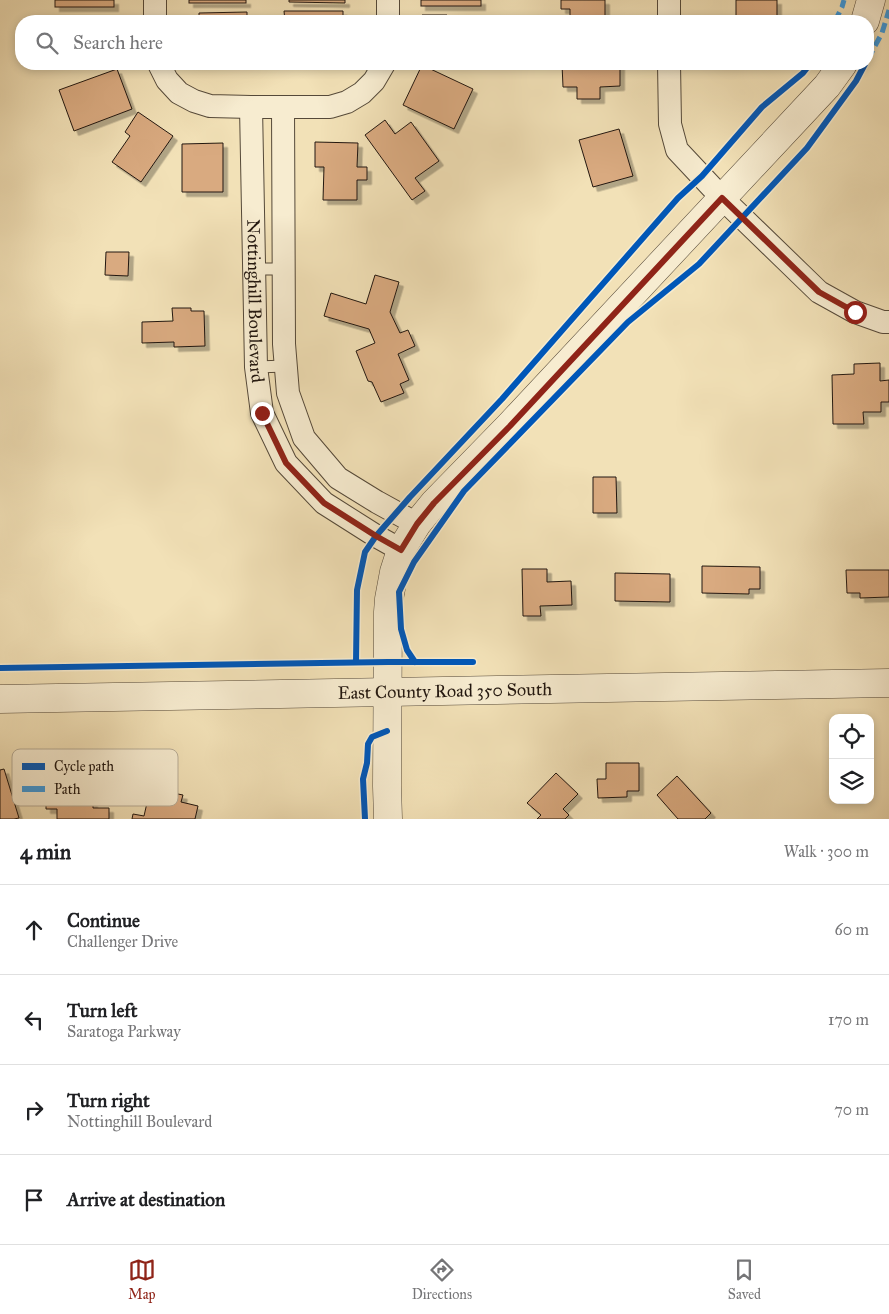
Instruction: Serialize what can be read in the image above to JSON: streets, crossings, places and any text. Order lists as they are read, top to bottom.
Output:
{
  "streets": {
    "street": ["Nottinghill Boulevard", "East County Road 350 South"]
  },
  "legend": ["Cycle path", "Path"],
  "page": {
    "search": "Search here",
    "heading": ["4 min", "Walk · 300 m"],
    "list": [
      ["Continue", "Challenger Drive", "60 m"],
      ["Turn left", "Saratoga Parkway", "170 m"],
      ["Turn right", "Nottinghill Boulevard", "70 m"],
      "Arrive at destination"
    ],
    "nav": ["Map", "Directions", "Saved"]
  }
}
